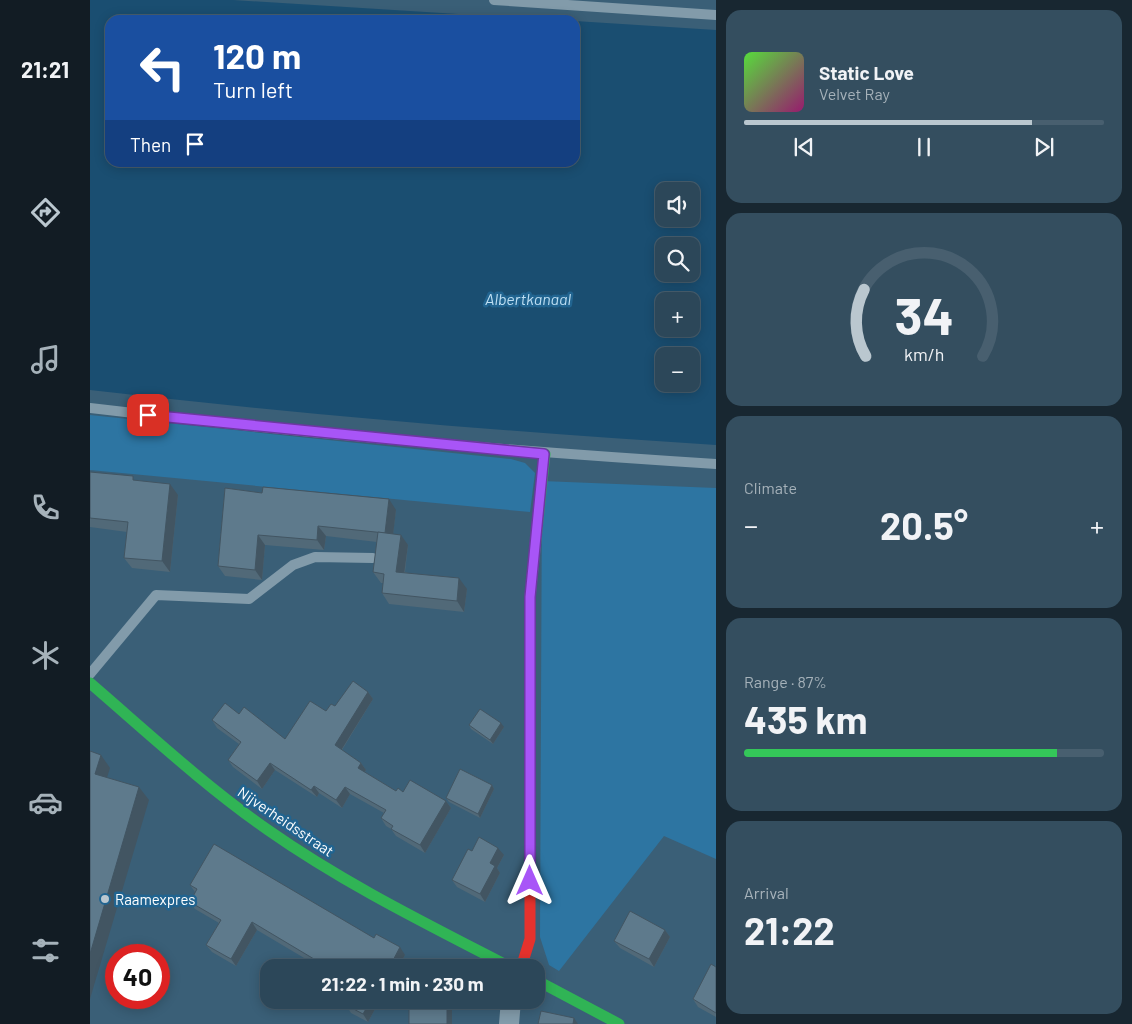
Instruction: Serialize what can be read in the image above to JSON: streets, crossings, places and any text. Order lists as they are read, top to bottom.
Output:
{
  "streets": {
    "street": ["Nijverheidsstraat"]
  },
  "water": ["Albertkanaal"],
  "places": ["Raamexpres"],
  "page": {
    "tabs": "21:21",
    "turn": ["120 m", "Turn left"],
    "song": ["Static Love", "Velvet Ray"],
    "then": "Then",
    "map_buttons": ["+", "−"],
    "tile": [
      "Climate",
      ["Range · 87%", "435 km"],
      ["Arrival", "21:22"]
    ],
    "heat": ["−", "20.5°", "+"],
    "limit": "40",
    "trip": "21:22 · 1 min · 230 m",
    "gauge": ["34", "km/h"]
  }
}
